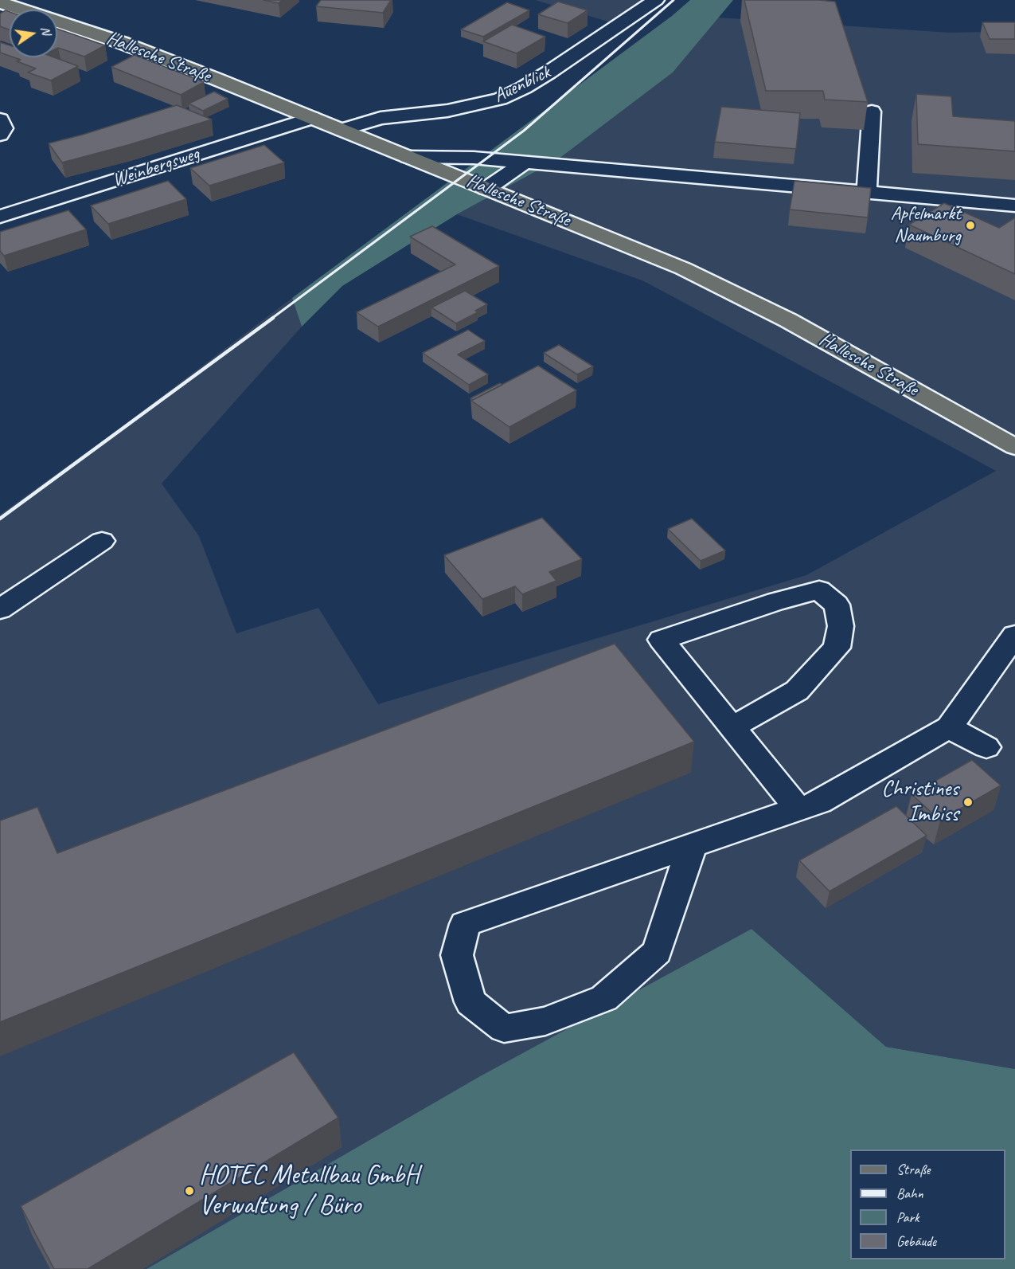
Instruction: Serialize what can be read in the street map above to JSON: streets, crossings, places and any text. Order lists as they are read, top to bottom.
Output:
{
  "streets": {
    "main road": ["Hallesche Straße"],
    "street": ["Auenblick", "Weinbergsweg"]
  },
  "crossings": [
    ["Hallesche Straße", "Auenblick"],
    ["Hallesche Straße", "Weinbergsweg"]
  ],
  "places": ["Apfelmarkt Naumburg", "Christines Imbiss", "HOTEC Metallbau GmbH Verwaltung / Büro"],
  "legend": [
    "Straße",
    "Bahn",
    "Park",
    "Gebäude"
  ],
  "north": "right"
}
